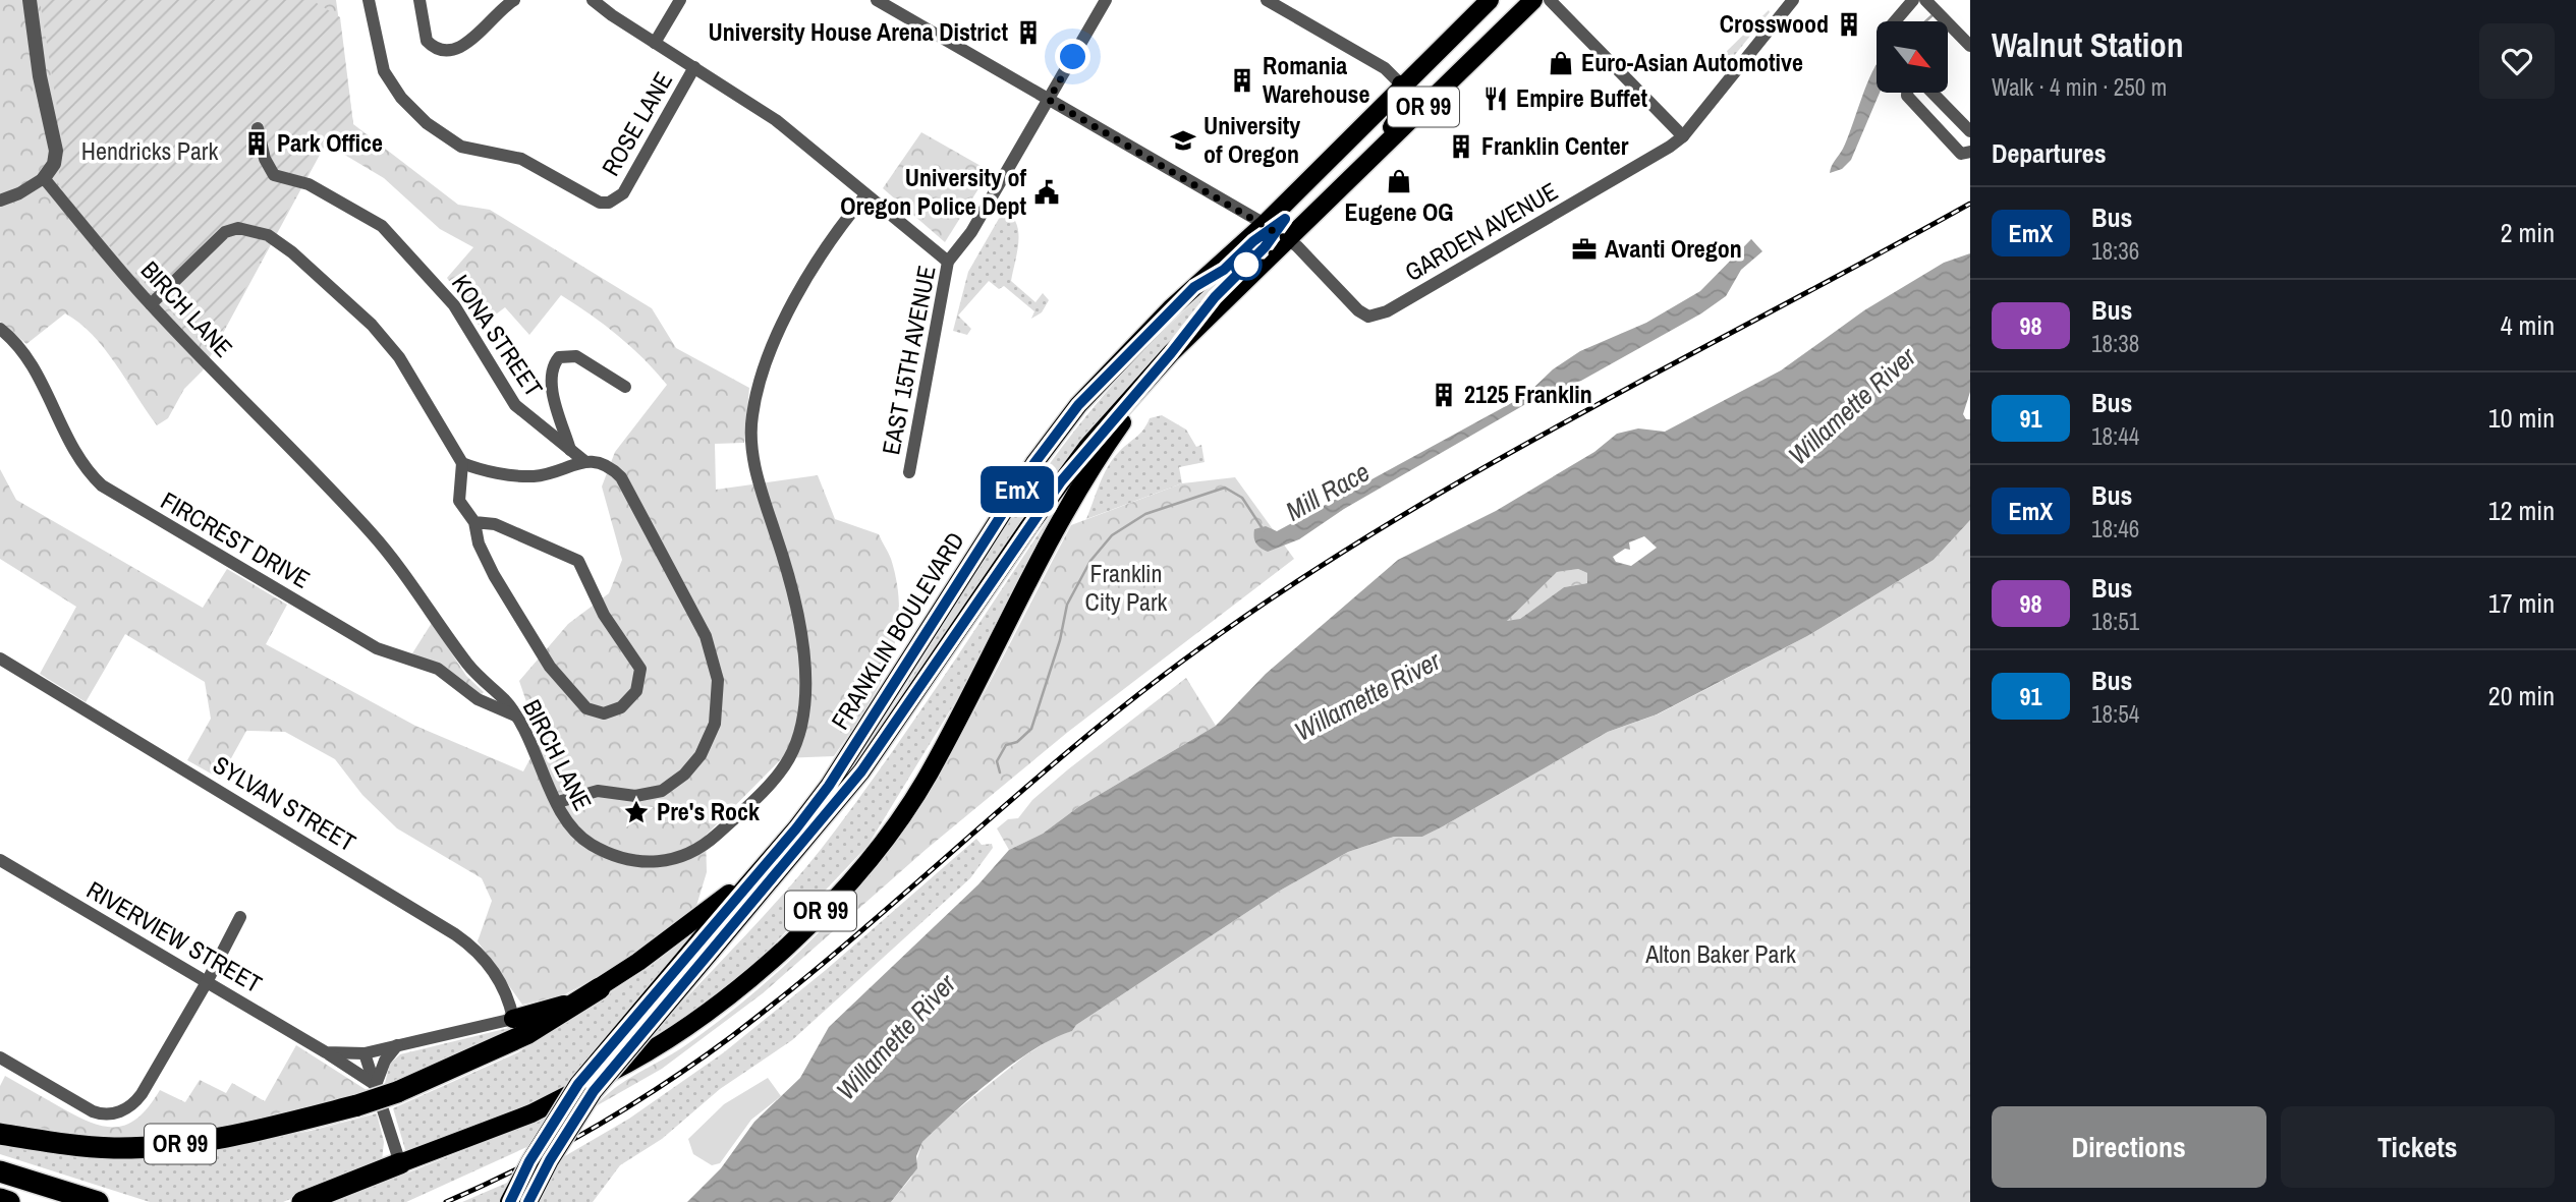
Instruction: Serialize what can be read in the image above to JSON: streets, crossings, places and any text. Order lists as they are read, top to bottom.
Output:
{
  "streets": {
    "highway": ["OR 99"],
    "main road": ["FRANKLIN BOULEVARD"],
    "street": [
      "ROSE LANE",
      "GARDEN AVENUE",
      "BIRCH LANE",
      "KONA STREET",
      "EAST 15TH AVENUE",
      "FIRCREST DRIVE",
      "SYLVAN STREET",
      "RIVERVIEW STREET"
    ]
  },
  "crossings": [
    ["OR 99", "FRANKLIN BOULEVARD"],
    ["GARDEN AVENUE", "FRANKLIN BOULEVARD"],
    ["BIRCH LANE", "KONA STREET"],
    ["BIRCH LANE", "FIRCREST DRIVE"],
    ["SYLVAN STREET", "RIVERVIEW STREET"]
  ],
  "water": ["Willamette River", "Mill Race"],
  "parks": ["Hendricks Park", "Franklin City Park", "Alton Baker Park"],
  "places": {
    "building": [
      "Crosswood",
      "University House Arena District",
      "Romania Warehouse",
      "Park Office",
      "Franklin Center",
      "2125 Franklin"
    ],
    "shop": ["Euro-Asian Automotive", "Eugene OG"],
    "restaurant": ["Empire Buffet"],
    "school or university": ["University of Oregon"],
    "public building": ["University of Oregon Police Dept"],
    "office": ["Avanti Oregon"],
    "place": ["Pre's Rock"]
  },
  "lines": ["bus line EmX"],
  "north": "bottom right",
  "page": {
    "on_map": "EmX",
    "heading": [
      ["Walnut Station", "Walk · 4 min · 250 m"],
      "Departures"
    ],
    "list": [
      {
        "mark": "EmX",
        "name": "Bus",
        "note": "18:36",
        "value": "2 min"
      },
      {
        "mark": "98",
        "name": "Bus",
        "note": "18:38",
        "value": "4 min"
      },
      {
        "mark": "91",
        "name": "Bus",
        "note": "18:44",
        "value": "10 min"
      },
      {
        "mark": "EmX",
        "name": "Bus",
        "note": "18:46",
        "value": "12 min"
      },
      {
        "mark": "98",
        "name": "Bus",
        "note": "18:51",
        "value": "17 min"
      },
      {
        "mark": "91",
        "name": "Bus",
        "note": "18:54",
        "value": "20 min"
      }
    ],
    "buttons": ["Directions", "Tickets"]
  }
}
